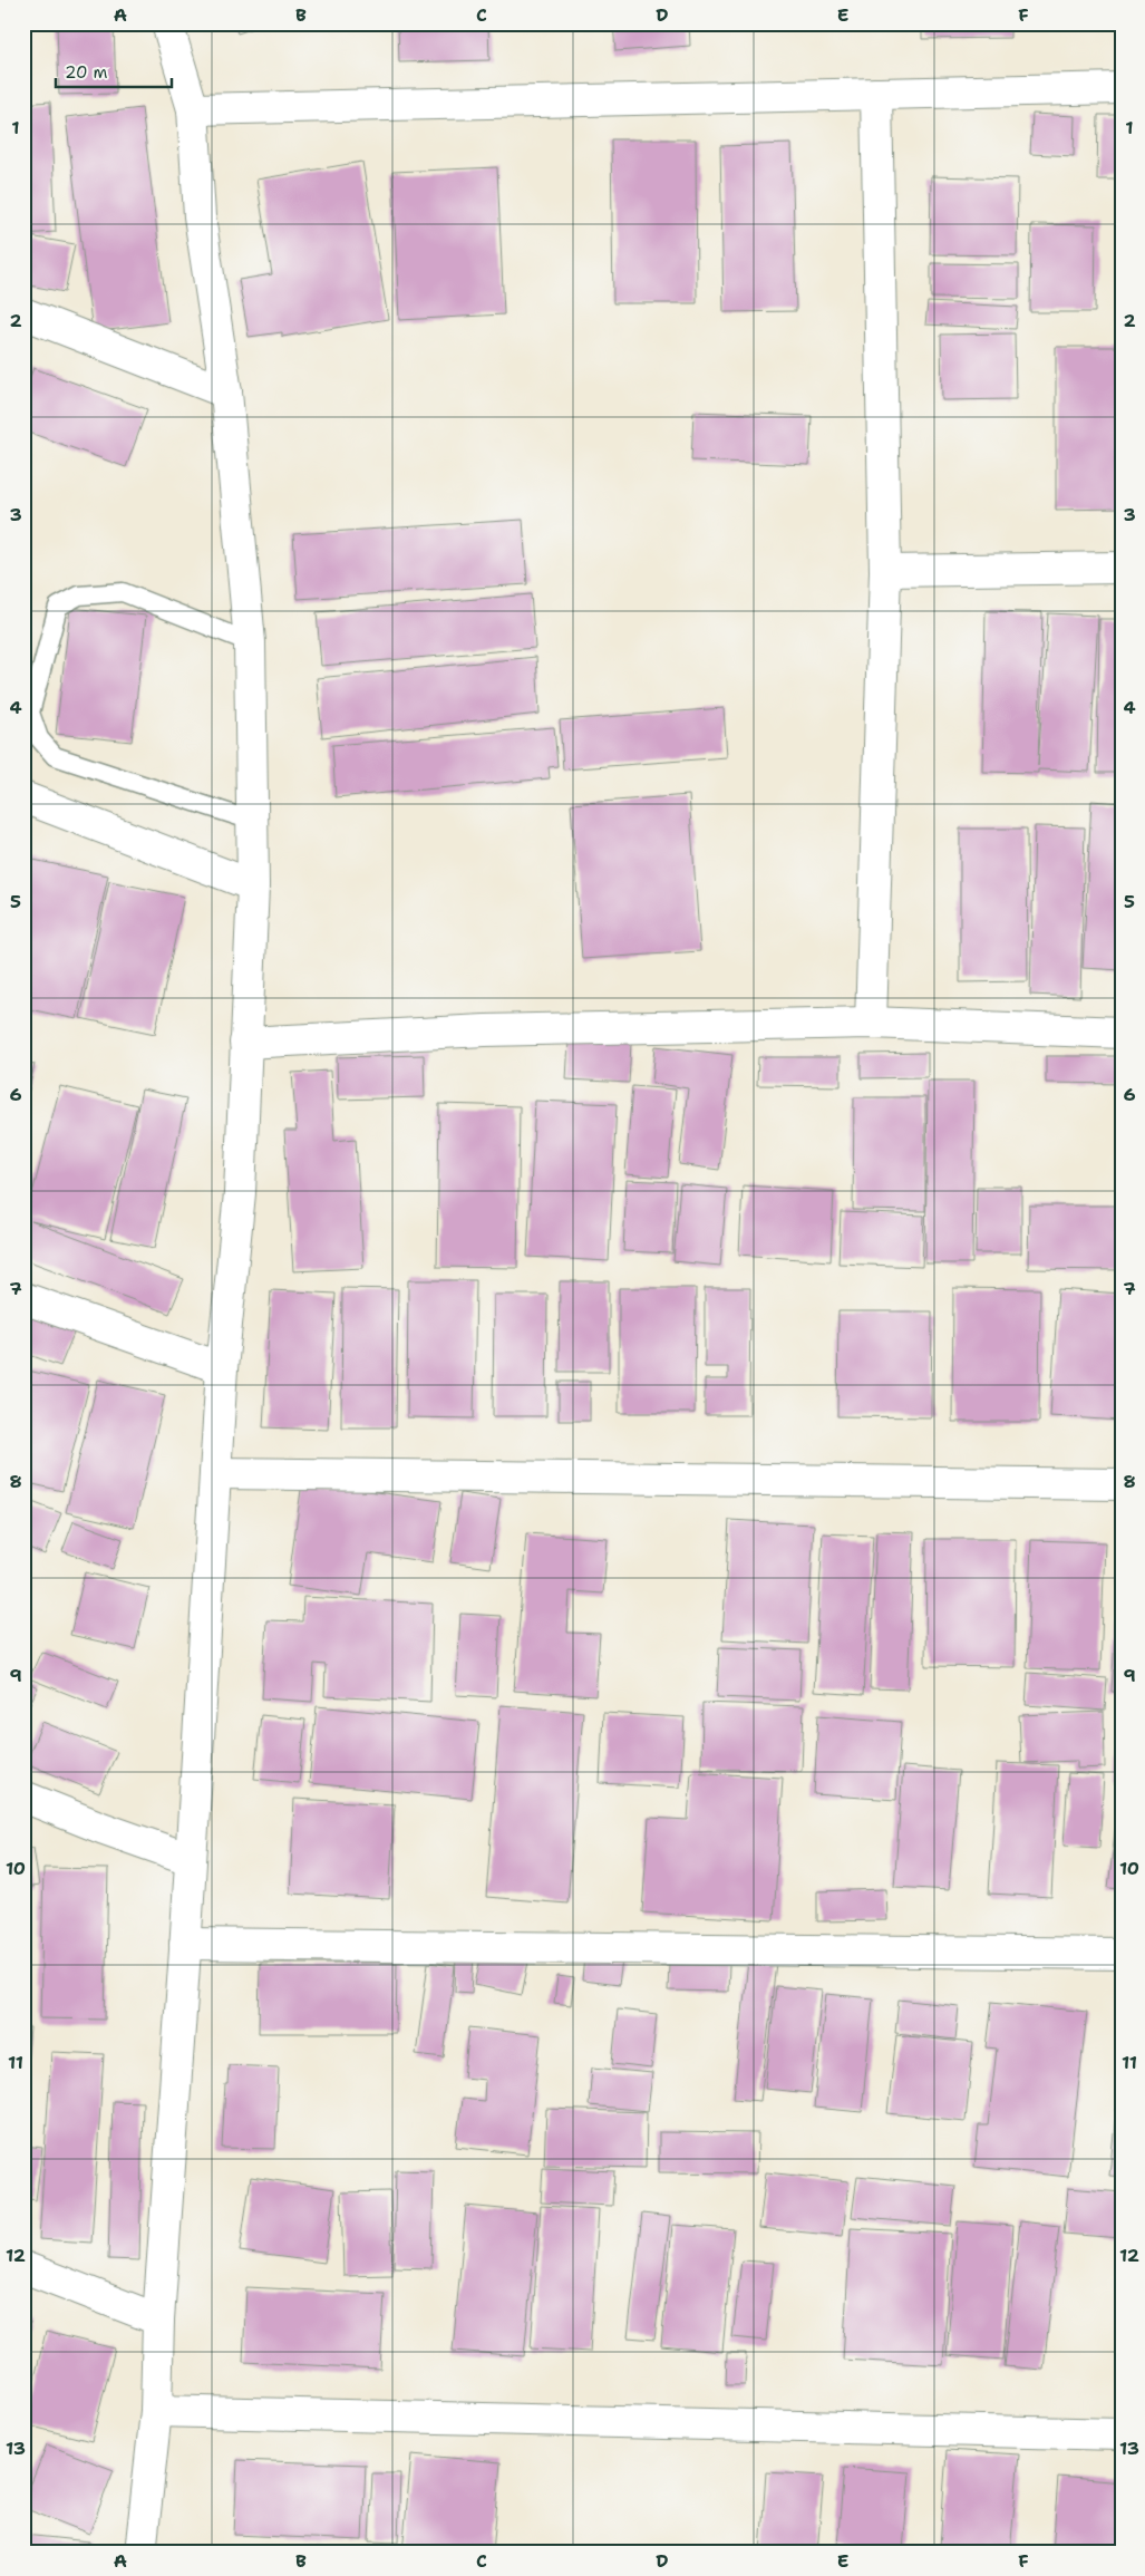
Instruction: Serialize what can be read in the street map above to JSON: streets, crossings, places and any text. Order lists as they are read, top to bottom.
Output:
{
  "scale_bar": "20 m",
  "grid": {
    "columns": [
      "A",
      "B",
      "C",
      "D",
      "E",
      "F"
    ],
    "rows": [
      "1",
      "2",
      "3",
      "4",
      "5",
      "6",
      "7",
      "8",
      "9",
      "10",
      "11",
      "12",
      "13"
    ]
  }
}
